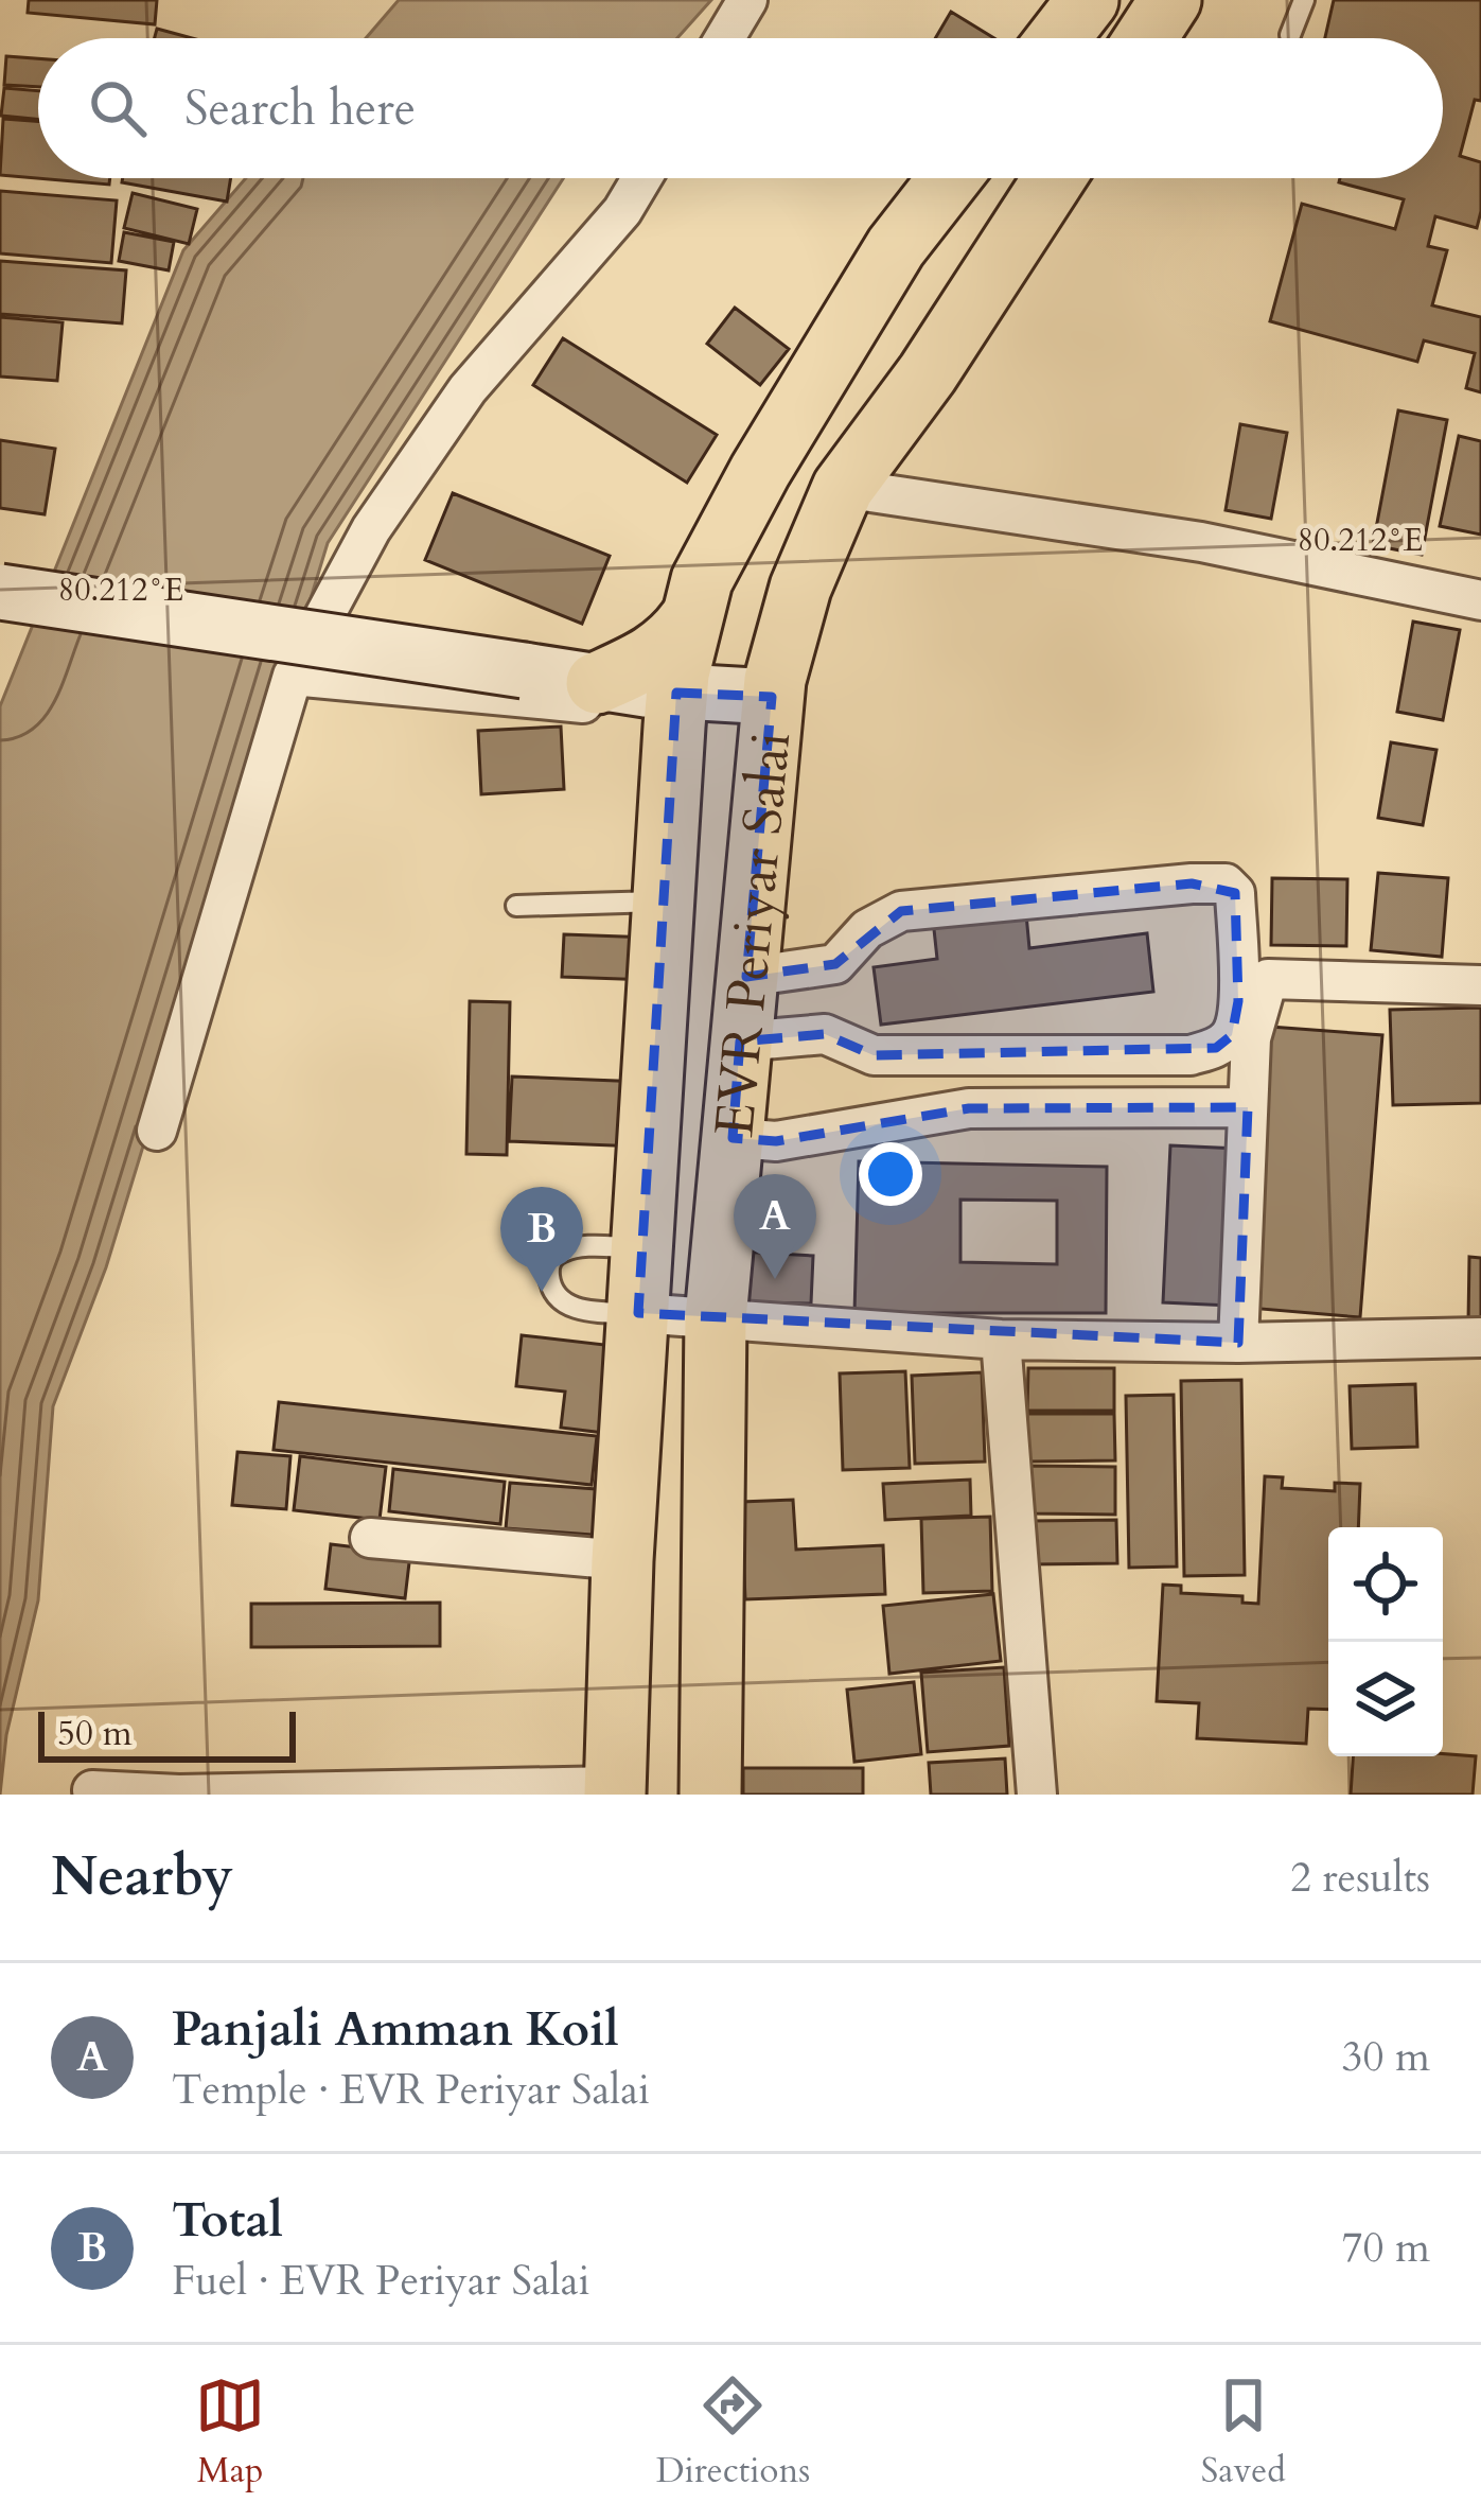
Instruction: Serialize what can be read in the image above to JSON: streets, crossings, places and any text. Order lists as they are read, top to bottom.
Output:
{
  "streets": {
    "main road": ["EVR Periyar Salai"]
  },
  "scale_bar": "50 m",
  "page": {
    "search": "Search here",
    "pins": ["A", "B"],
    "scale": "50 m",
    "heading": ["Nearby", "2 results"],
    "list": [
      {
        "mark": "A",
        "name": "Panjali Amman Koil",
        "note": "Temple · EVR Periyar Salai",
        "value": "30 m"
      },
      {
        "mark": "B",
        "name": "Total",
        "note": "Fuel · EVR Periyar Salai",
        "value": "70 m"
      }
    ],
    "nav": ["Map", "Directions", "Saved"]
  },
  "coordinates": ["80.212°E"]
}
